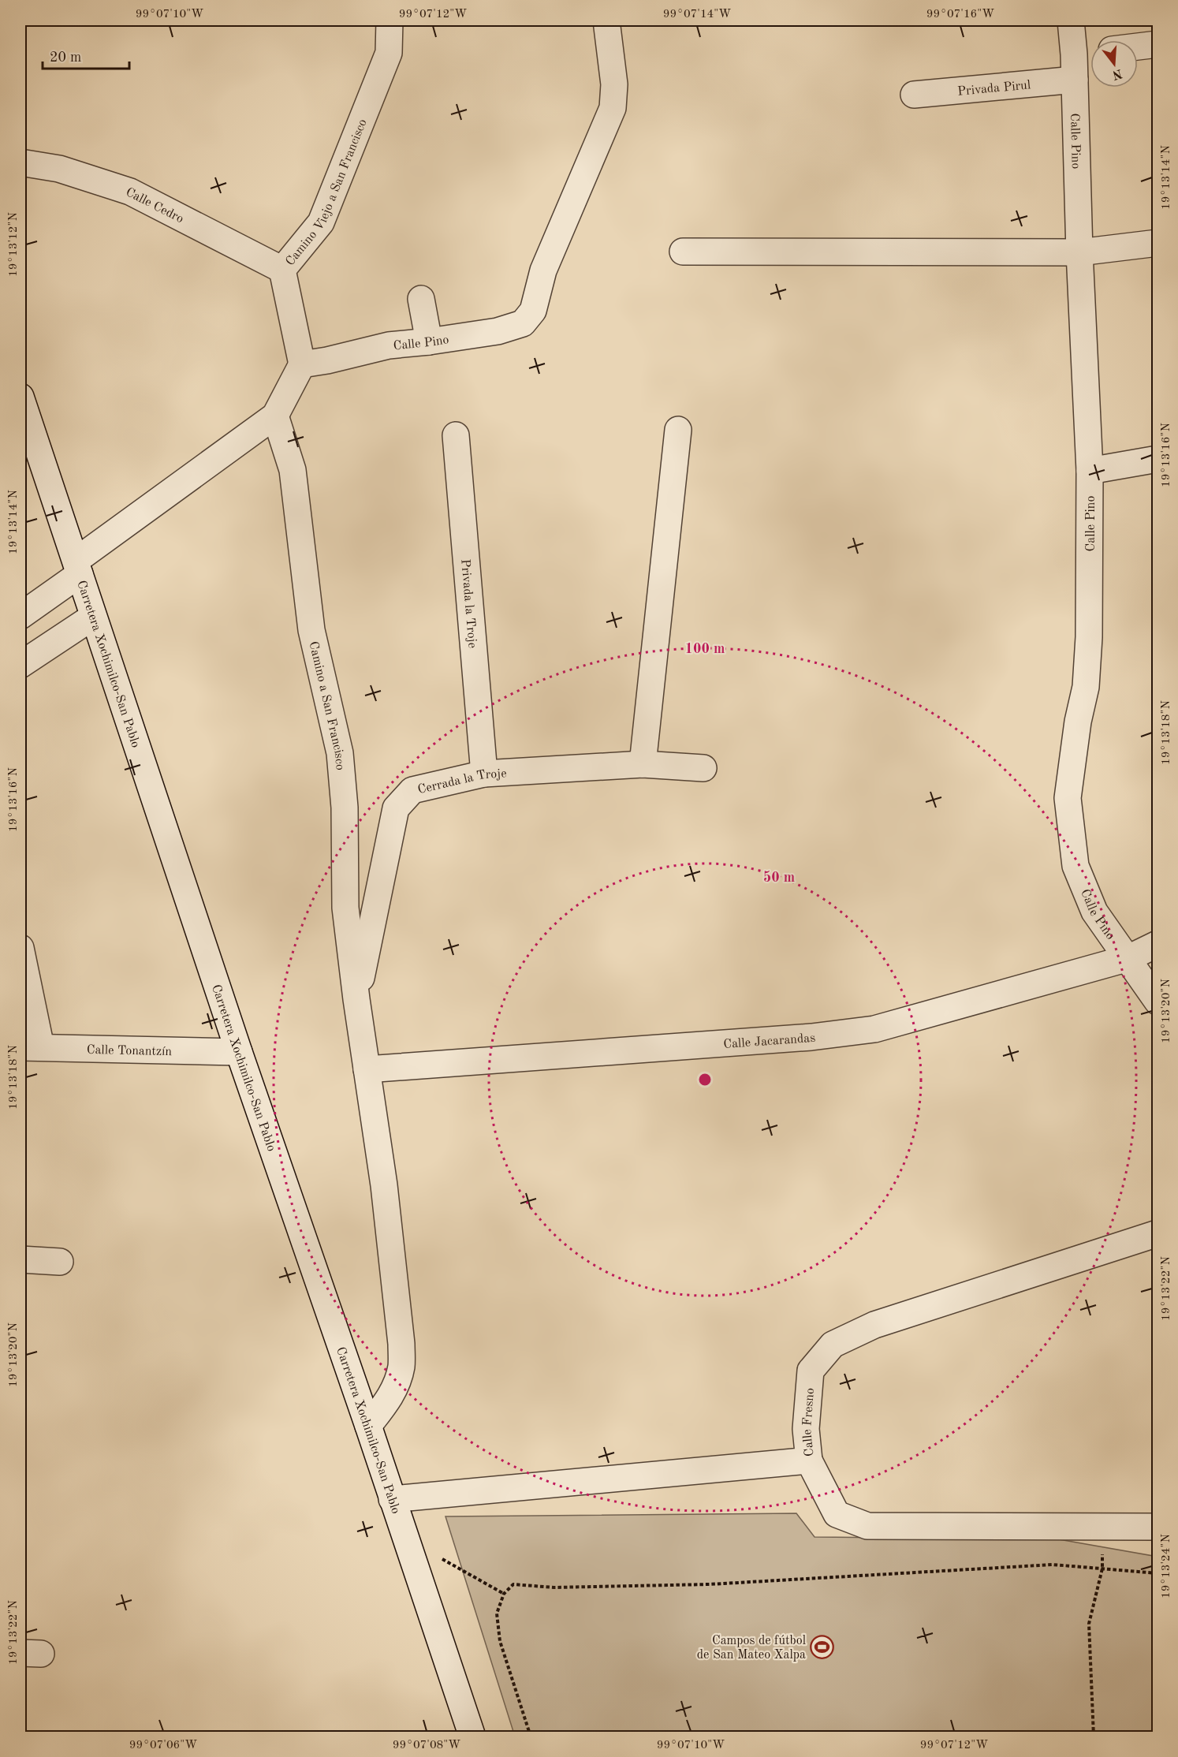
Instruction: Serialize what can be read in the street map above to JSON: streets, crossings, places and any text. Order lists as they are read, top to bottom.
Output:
{
  "streets": {
    "street": [
      "Privada Pirul",
      "Calle Pino",
      "Camino Viejo a San Francisco",
      "Calle Cedro",
      "Privada la Troje",
      "Carretera Xochimilco-San Pablo",
      "Camino a San Francisco",
      "Cerrada la Troje",
      "Calle Jacarandas",
      "Calle Tonantzín",
      "Calle Fresno"
    ]
  },
  "crossings": [
    ["Privada Pirul", "Calle Pino"],
    ["Calle Pino", "Camino Viejo a San Francisco"],
    ["Calle Pino", "Calle Jacarandas"],
    ["Camino Viejo a San Francisco", "Calle Cedro"],
    ["Privada la Troje", "Cerrada la Troje"],
    ["Carretera Xochimilco-San Pablo", "Camino a San Francisco"],
    ["Carretera Xochimilco-San Pablo", "Calle Tonantzín"],
    ["Carretera Xochimilco-San Pablo", "Calle Fresno"],
    ["Camino a San Francisco", "Cerrada la Troje"],
    ["Camino a San Francisco", "Calle Jacarandas"]
  ],
  "places": {
    "sports": ["Campos de fútbol de San Mateo Xalpa"]
  },
  "scale_bar": "20 m",
  "north": "bottom",
  "coordinates": [
    "99°07'10\"W",
    "99°07'12\"W",
    "99°07'14\"W",
    "99°07'16\"W",
    "19°13'14\"N",
    "19°13'12\"N",
    "19°13'16\"N",
    "19°13'18\"N",
    "19°13'20\"N",
    "19°13'22\"N",
    "19°13'24\"N",
    "99°07'06\"W",
    "99°07'08\"W"
  ],
  "rings": ["100 m", "50 m"]
}
